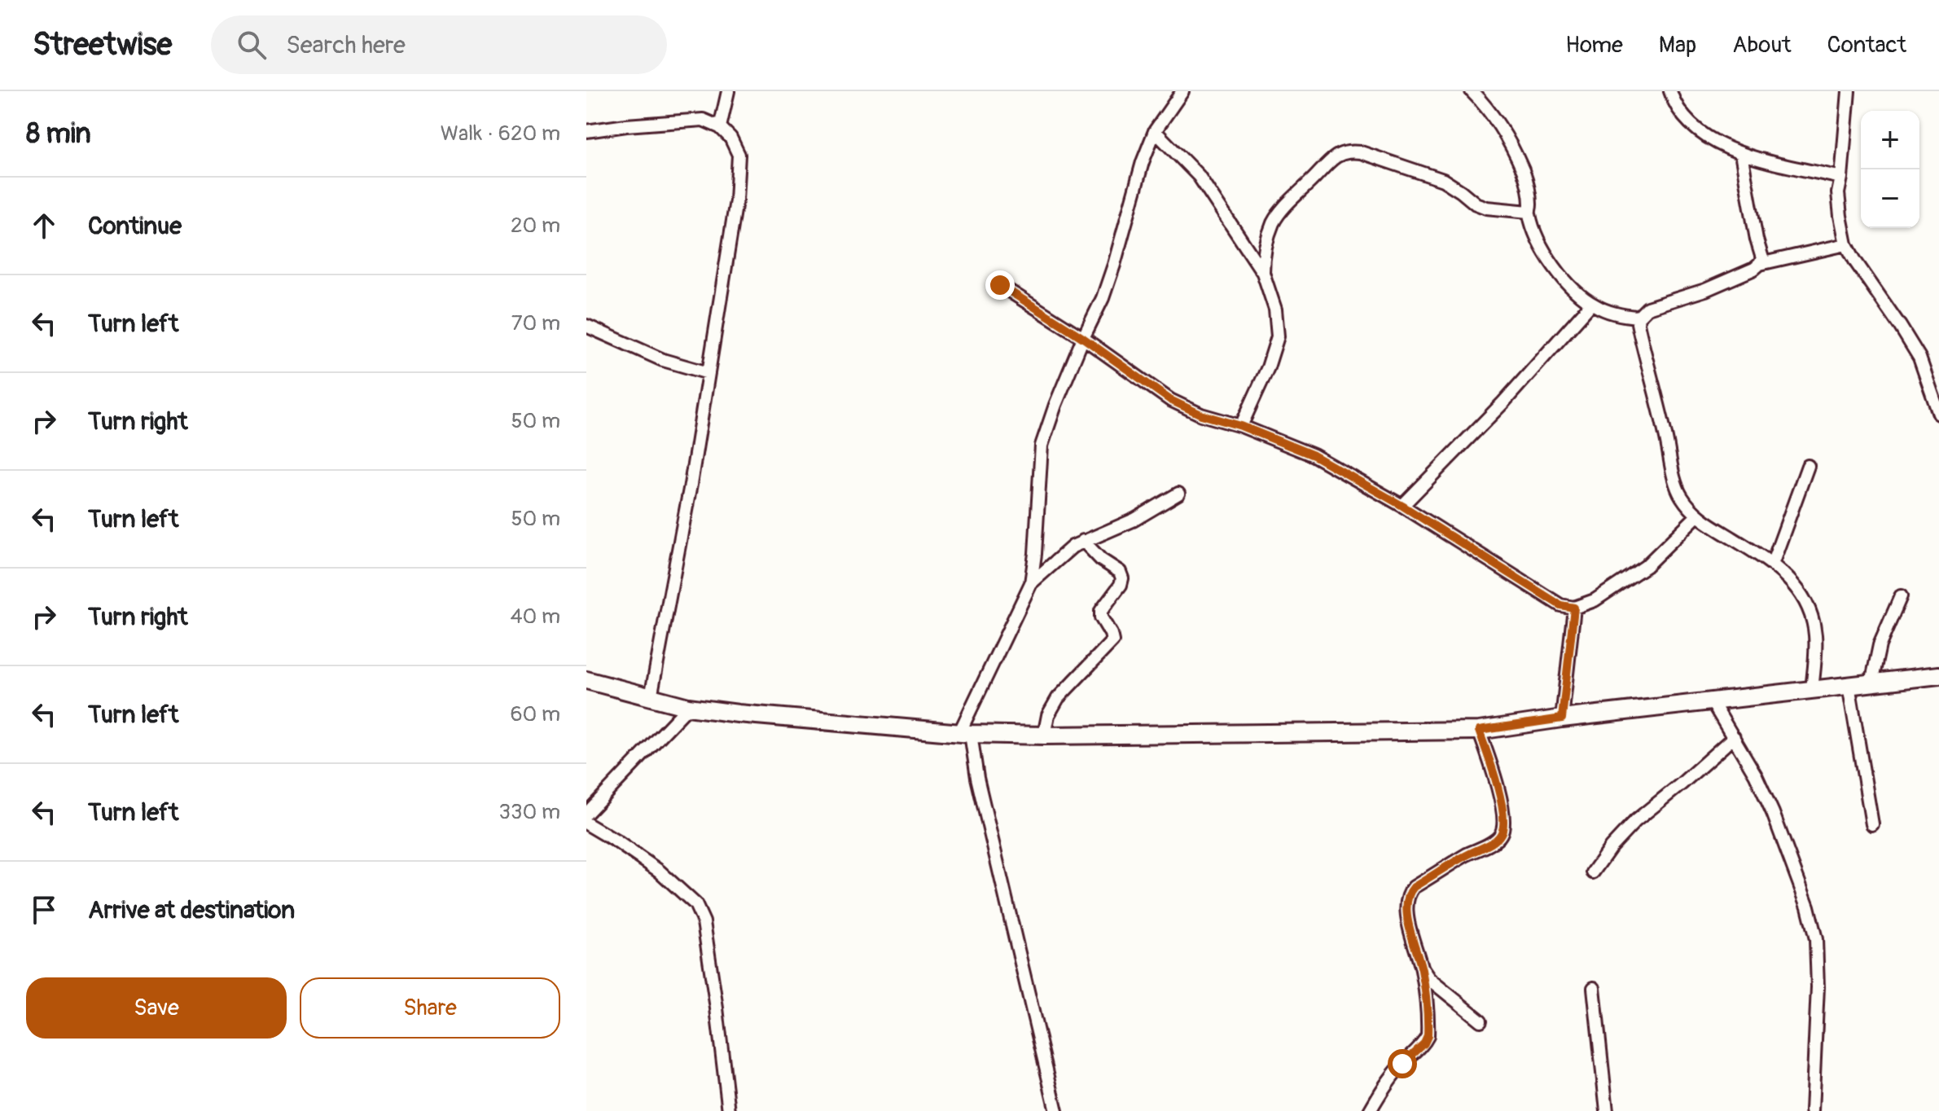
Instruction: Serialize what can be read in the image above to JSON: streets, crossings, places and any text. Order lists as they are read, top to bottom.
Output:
{
  "page": {
    "header": "Streetwise",
    "search": "Search here",
    "nav": [
      "Home",
      "Map",
      "About",
      "Contact"
    ],
    "heading": ["8 min", "Walk · 620 m"],
    "map_buttons": ["+", "−"],
    "list": [
      ["Continue", "20 m"],
      ["Turn left", "70 m"],
      ["Turn right", "50 m"],
      ["Turn left", "50 m"],
      ["Turn right", "40 m"],
      ["Turn left", "60 m"],
      ["Turn left", "330 m"],
      "Arrive at destination"
    ],
    "buttons": ["Save", "Share"]
  }
}
